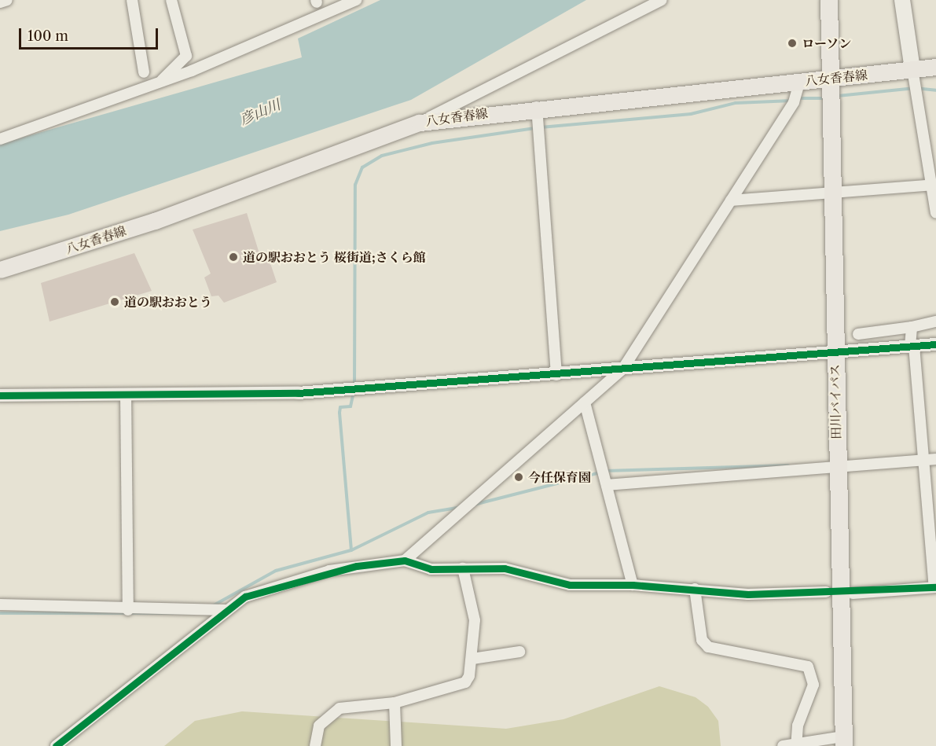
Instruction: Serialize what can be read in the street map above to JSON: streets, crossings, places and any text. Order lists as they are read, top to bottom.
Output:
{
  "streets": {
    "highway": ["田川バイパス"],
    "main road": ["八女香春線"]
  },
  "crossings": [
    ["八女香春線", "田川バイパス"]
  ],
  "water": ["彦山川"],
  "places": [
    "ローソン",
    "道の駅おおとう 桜街道;さくら館",
    "道の駅おおとう",
    "今任保育園"
  ],
  "scale_bar": "100 m"
}
